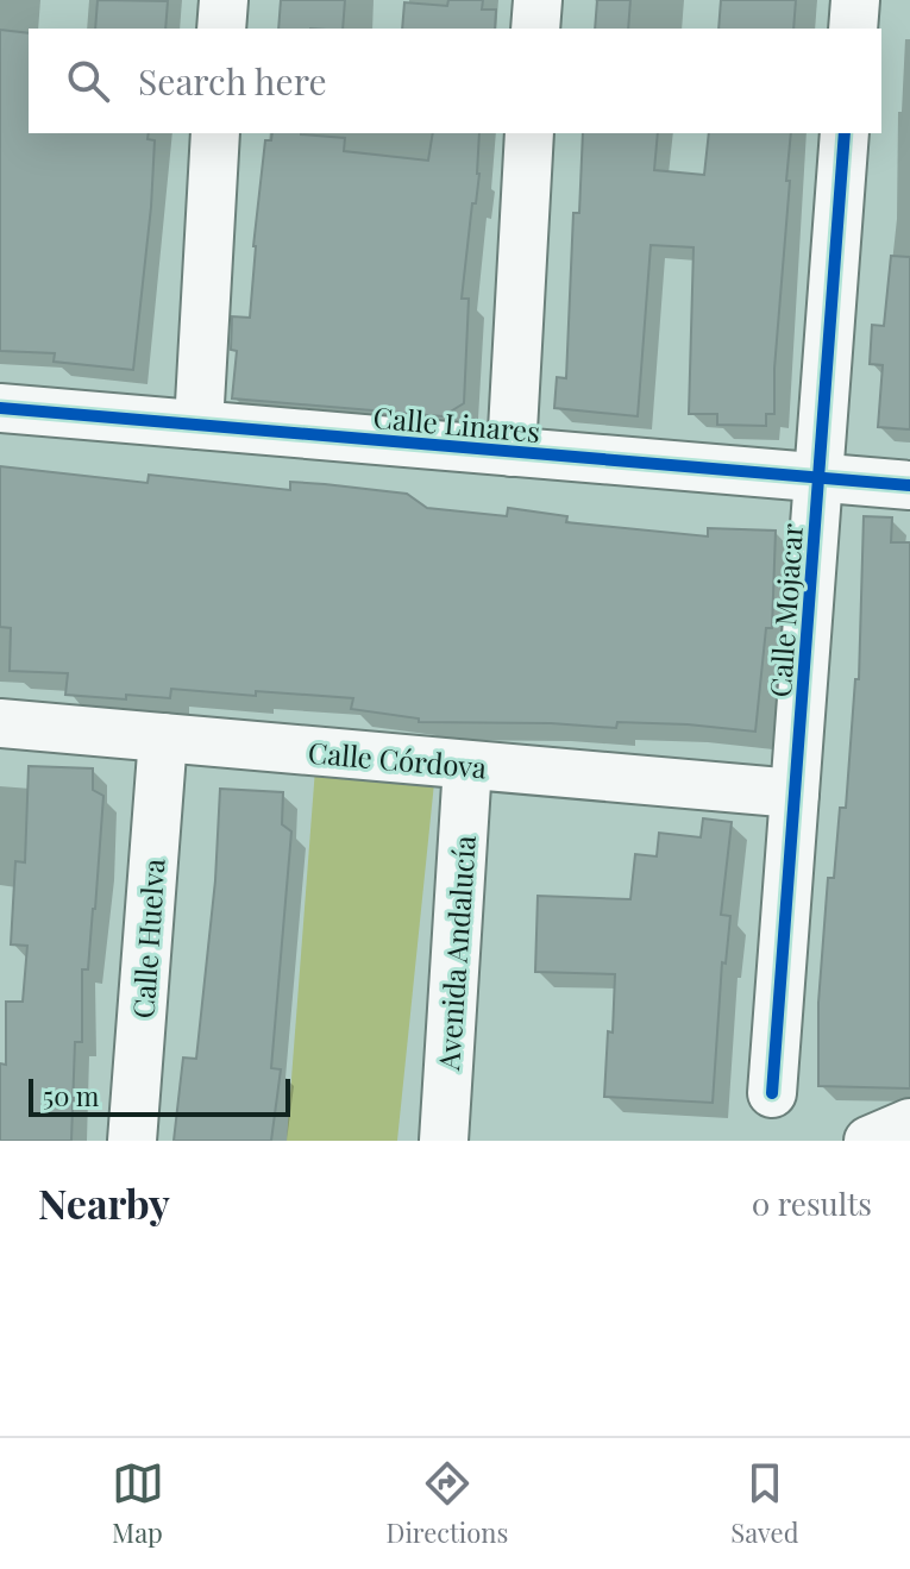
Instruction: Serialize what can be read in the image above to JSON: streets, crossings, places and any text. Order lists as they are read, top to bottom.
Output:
{
  "streets": {
    "street": [
      "Calle Linares",
      "Calle Mojacar",
      "Calle Córdova",
      "Calle Huelva",
      "Avenida Andalucía"
    ]
  },
  "crossings": [
    ["Calle Linares", "Calle Mojacar"],
    ["Calle Mojacar", "Calle Córdova"],
    ["Calle Córdova", "Calle Huelva"],
    ["Calle Córdova", "Avenida Andalucía"]
  ],
  "scale_bar": "50 m",
  "page": {
    "search": "Search here",
    "scale": "50 m",
    "heading": ["Nearby", "0 results"],
    "nav": ["Map", "Directions", "Saved"]
  }
}
